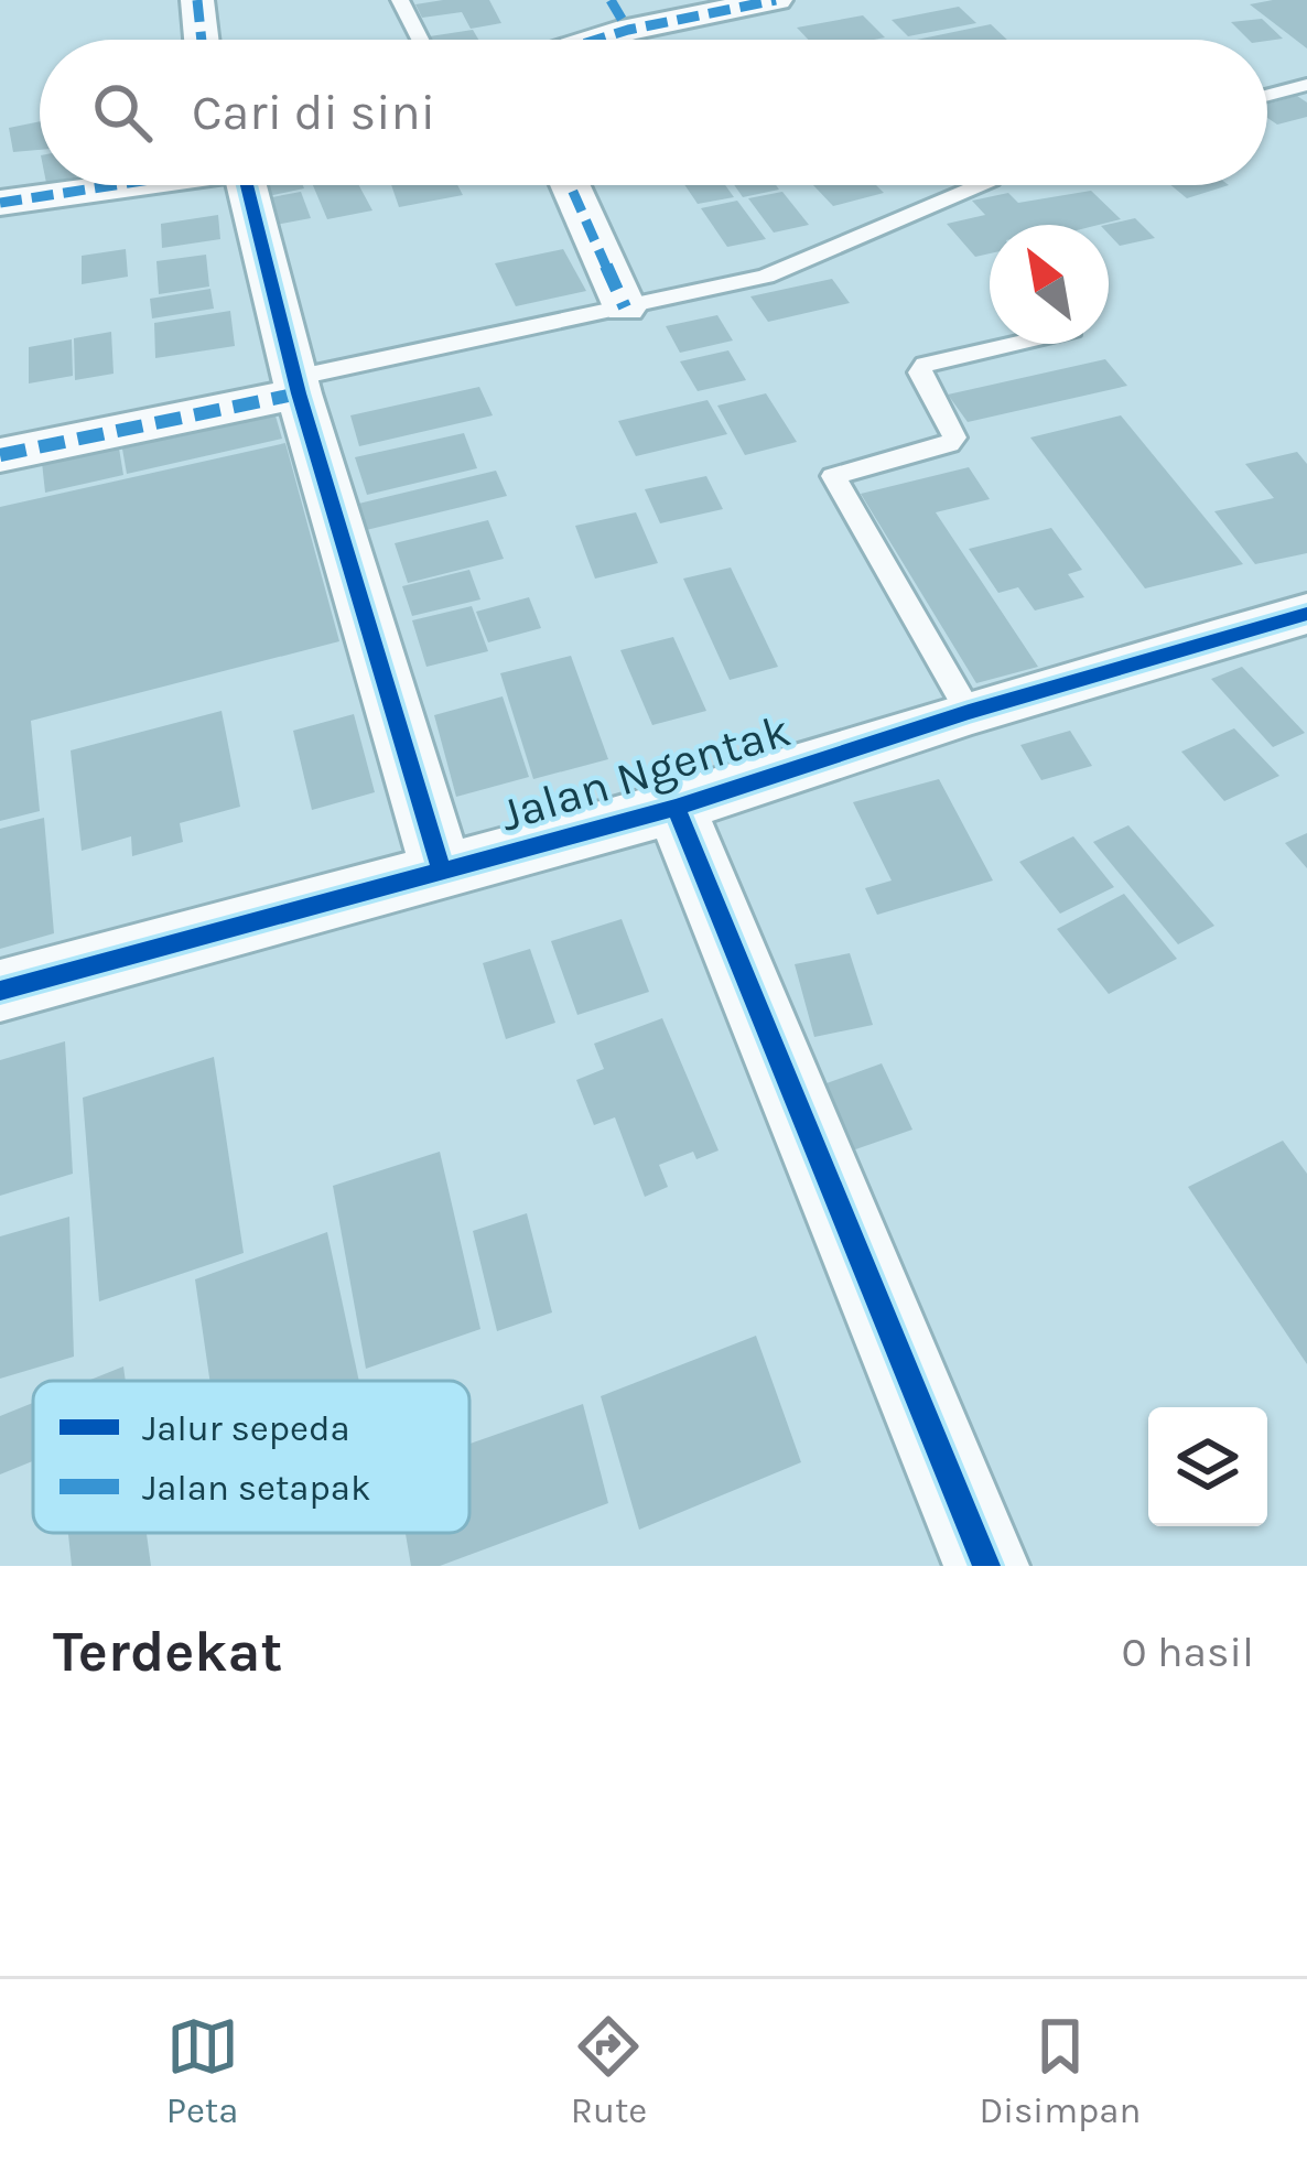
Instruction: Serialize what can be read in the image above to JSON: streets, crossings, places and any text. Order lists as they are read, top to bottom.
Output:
{
  "streets": {
    "street": ["Jalan Ngentak"]
  },
  "legend": ["Jalur sepeda", "Jalan setapak"],
  "north": "top left",
  "page": {
    "search": "Cari di sini",
    "heading": ["Terdekat", "0 hasil"],
    "nav": ["Peta", "Rute", "Disimpan"]
  }
}
